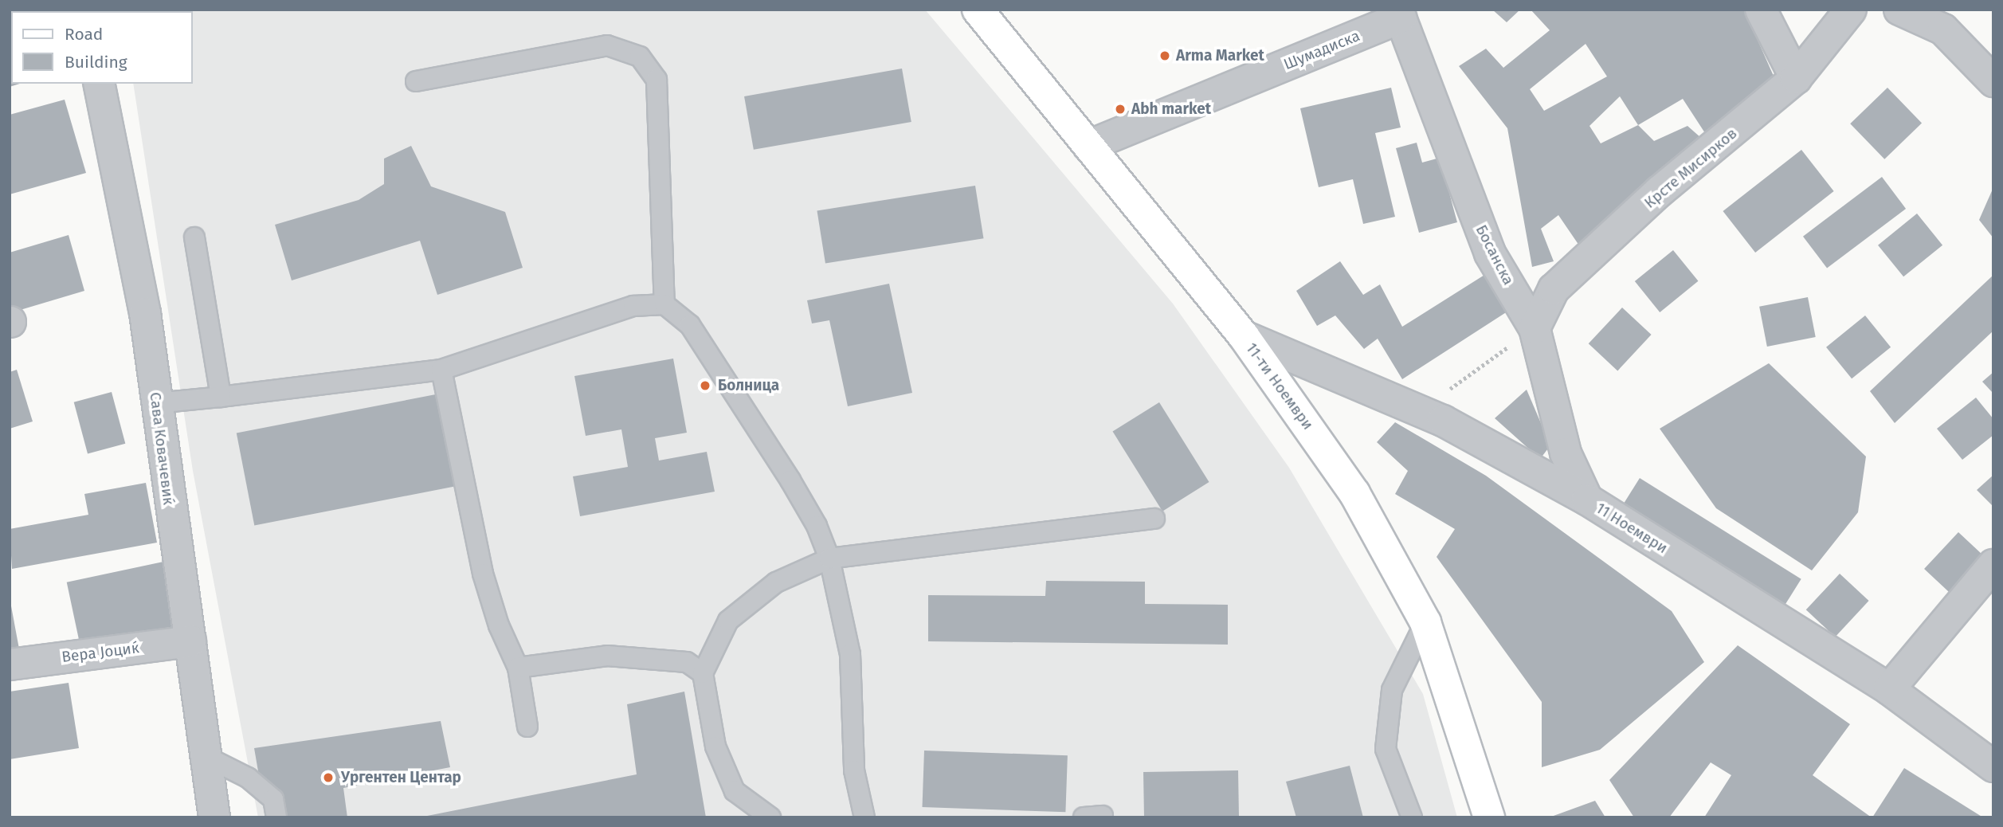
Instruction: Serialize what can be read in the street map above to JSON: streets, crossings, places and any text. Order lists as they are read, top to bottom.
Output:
{
  "streets": {
    "main road": ["11-ти Ноември"],
    "street": [
      "Шумадиска",
      "Крсте Мисирков",
      "Босанска",
      "Сава Ковачевиќ",
      "11 Ноември",
      "Вера Јоциќ"
    ]
  },
  "crossings": [
    ["Шумадиска", "Босанска"],
    ["Шумадиска", "11-ти Ноември"],
    ["Крсте Мисирков", "Босанска"],
    ["Босанска", "11 Ноември"],
    ["11-ти Ноември", "11 Ноември"],
    ["Сава Ковачевиќ", "Вера Јоциќ"]
  ],
  "places": [
    "Arma Market",
    "Abh market",
    "Болница",
    "Ургентен Центар"
  ],
  "legend": ["Road", "Building"]
}
